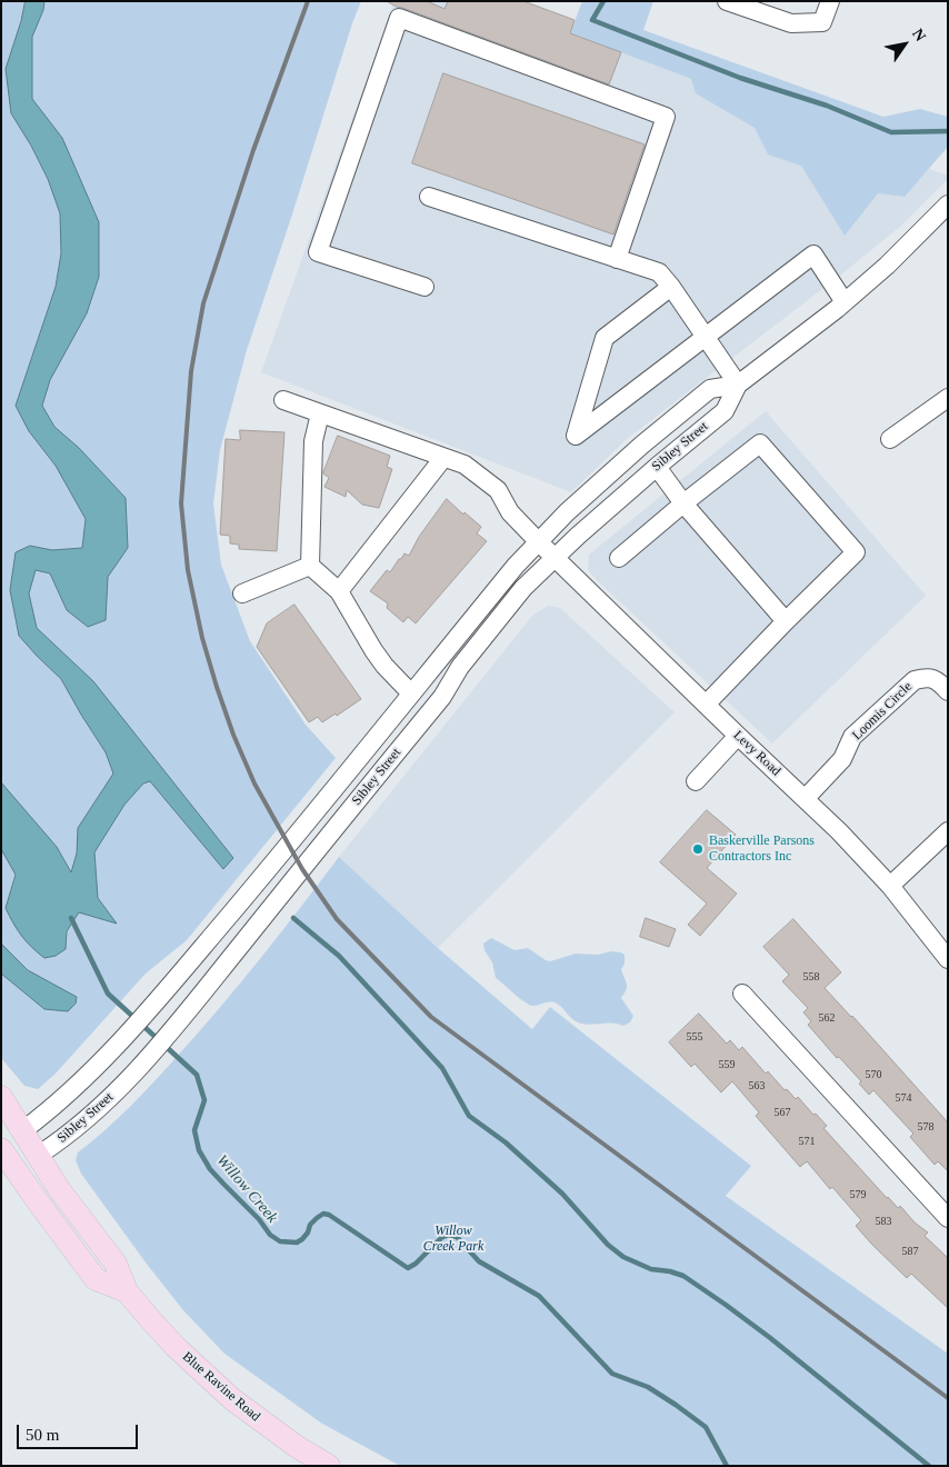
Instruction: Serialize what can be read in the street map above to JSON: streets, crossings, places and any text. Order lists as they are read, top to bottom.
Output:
{
  "streets": {
    "main road": ["Sibley Street", "Blue Ravine Road"],
    "street": ["Loomis Circle", "Levy Road"]
  },
  "crossings": [
    ["Sibley Street", "Levy Road"],
    ["Sibley Street", "Blue Ravine Road"],
    ["Loomis Circle", "Levy Road"]
  ],
  "water": ["Willow Creek"],
  "parks": ["Willow Creek Park"],
  "places": ["Baskerville Parsons Contractors Inc"],
  "house_numbers": [
    "558",
    "562",
    "555",
    "559",
    "570",
    "563",
    "574",
    "567",
    "578",
    "571",
    "579",
    "583",
    "587"
  ],
  "scale_bar": "50 m",
  "north": "top right"
}
